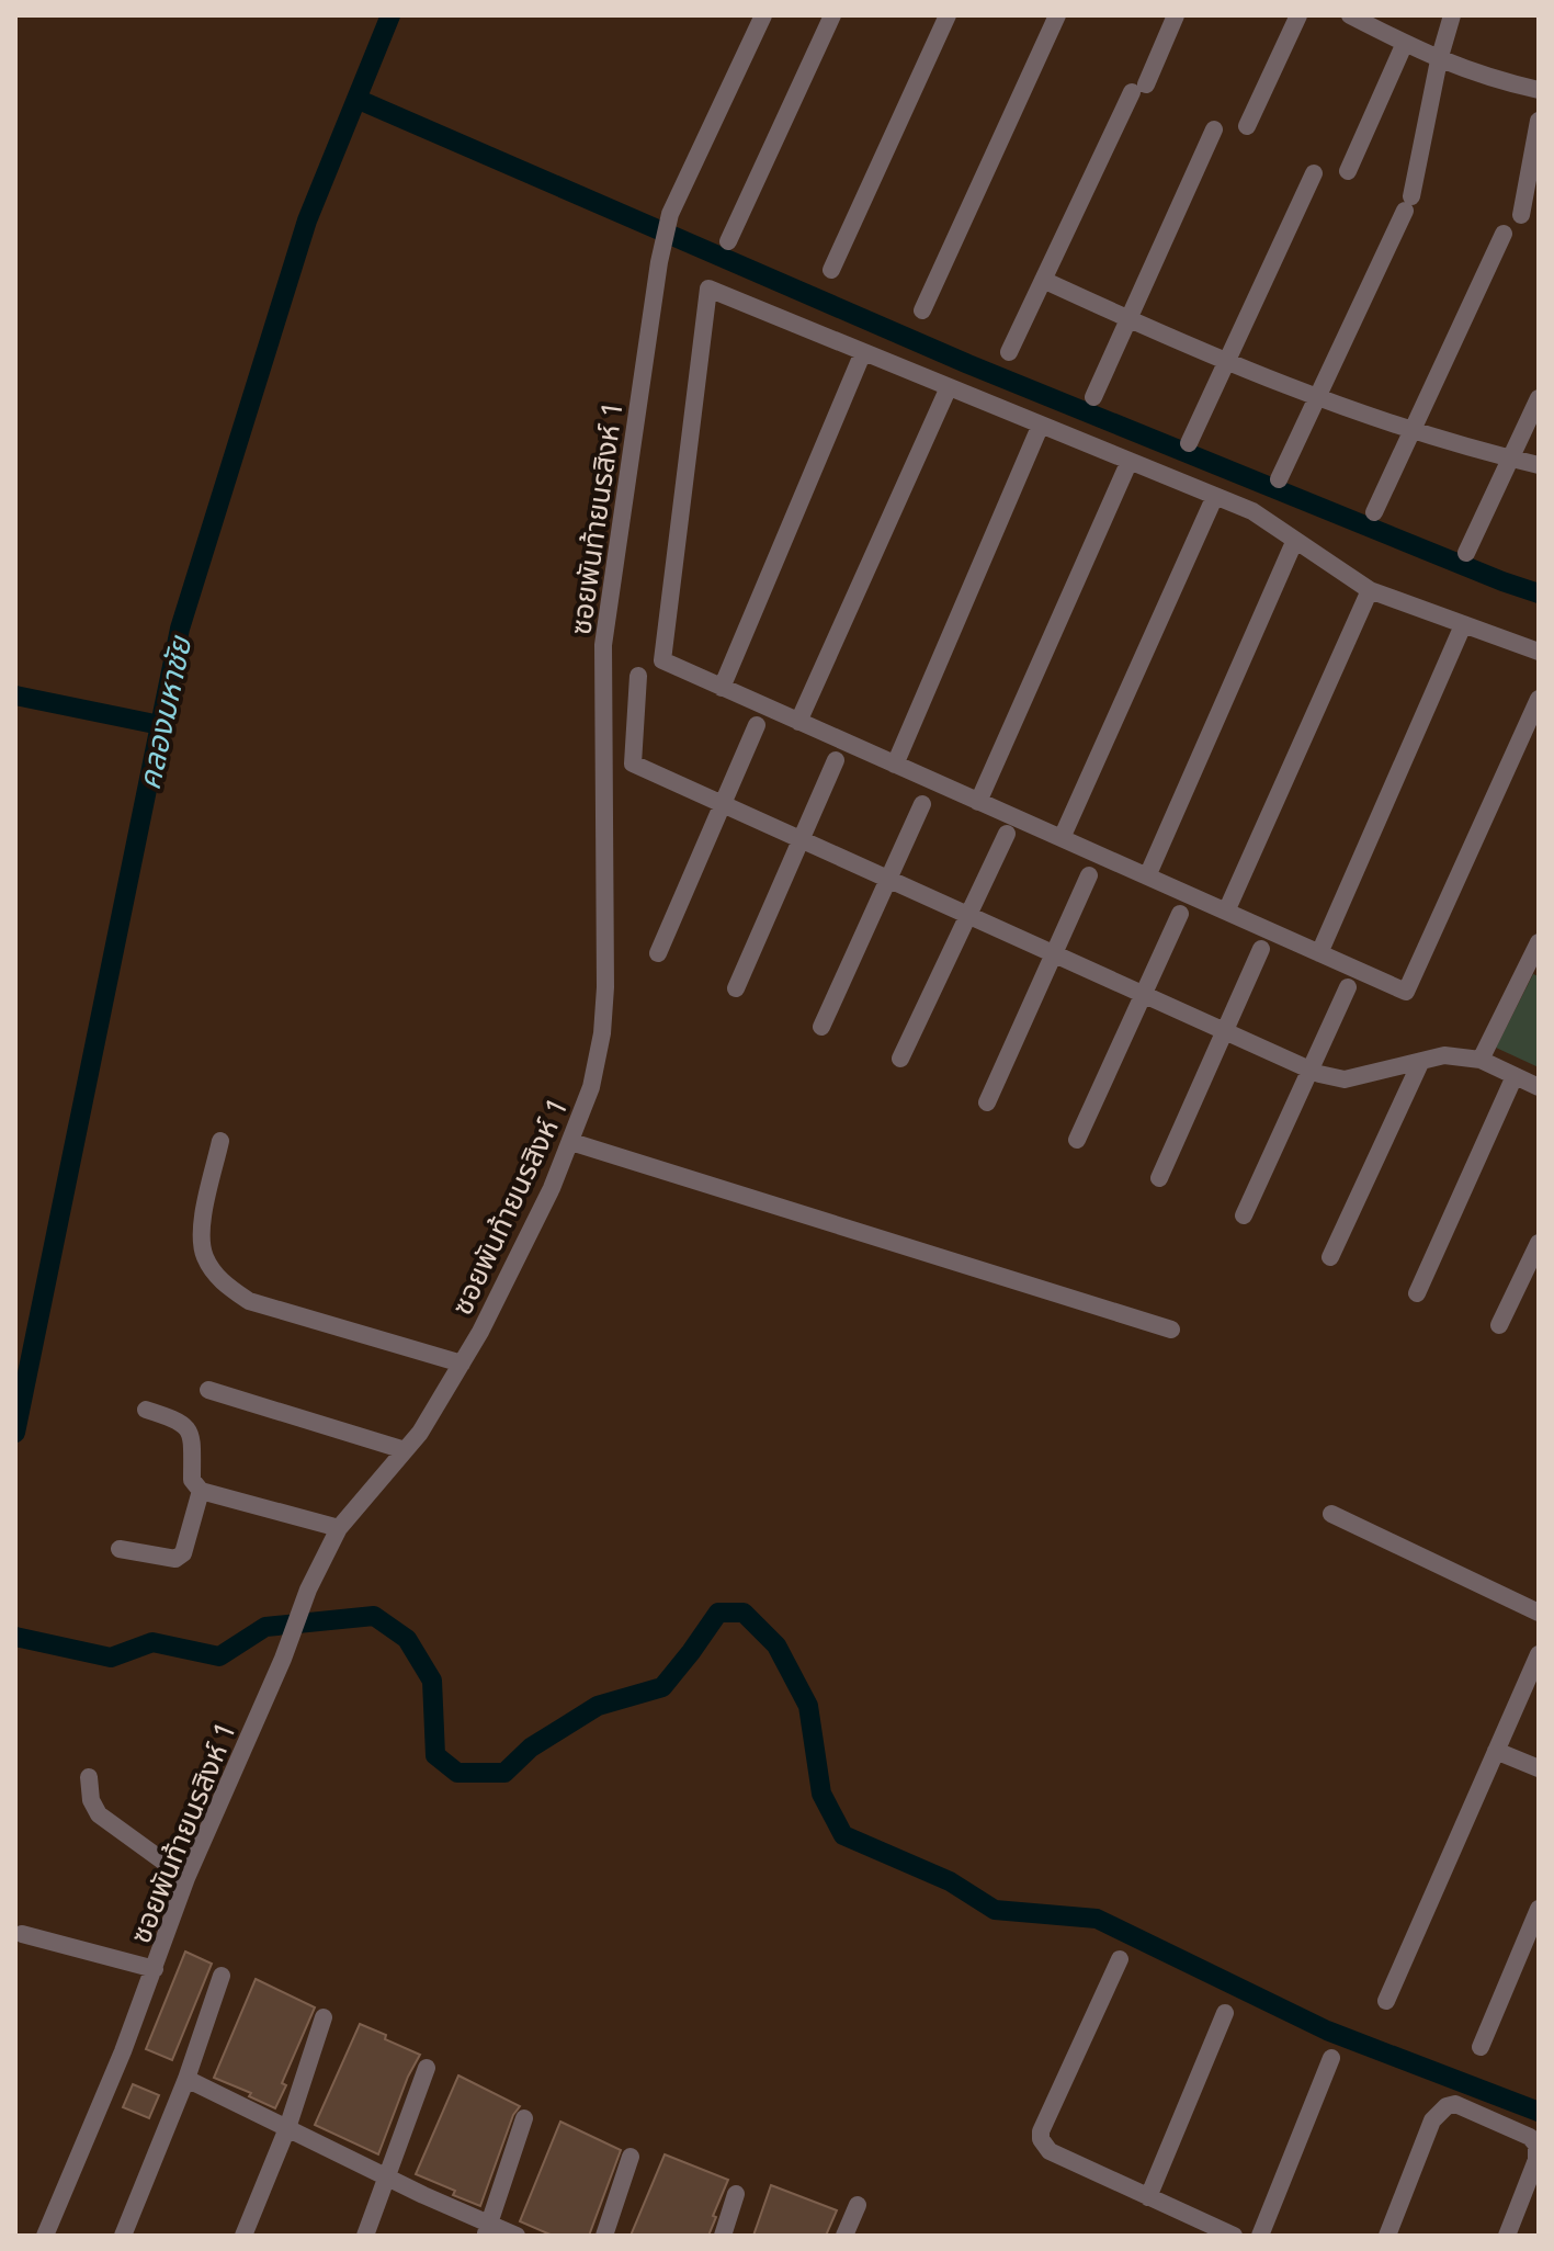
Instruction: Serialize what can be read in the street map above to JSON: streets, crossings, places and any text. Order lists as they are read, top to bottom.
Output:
{
  "streets": {
    "street": ["ซอยพันท้ายนรสิงห์ 1"]
  },
  "water": ["คลองมหาชัย"]
}
